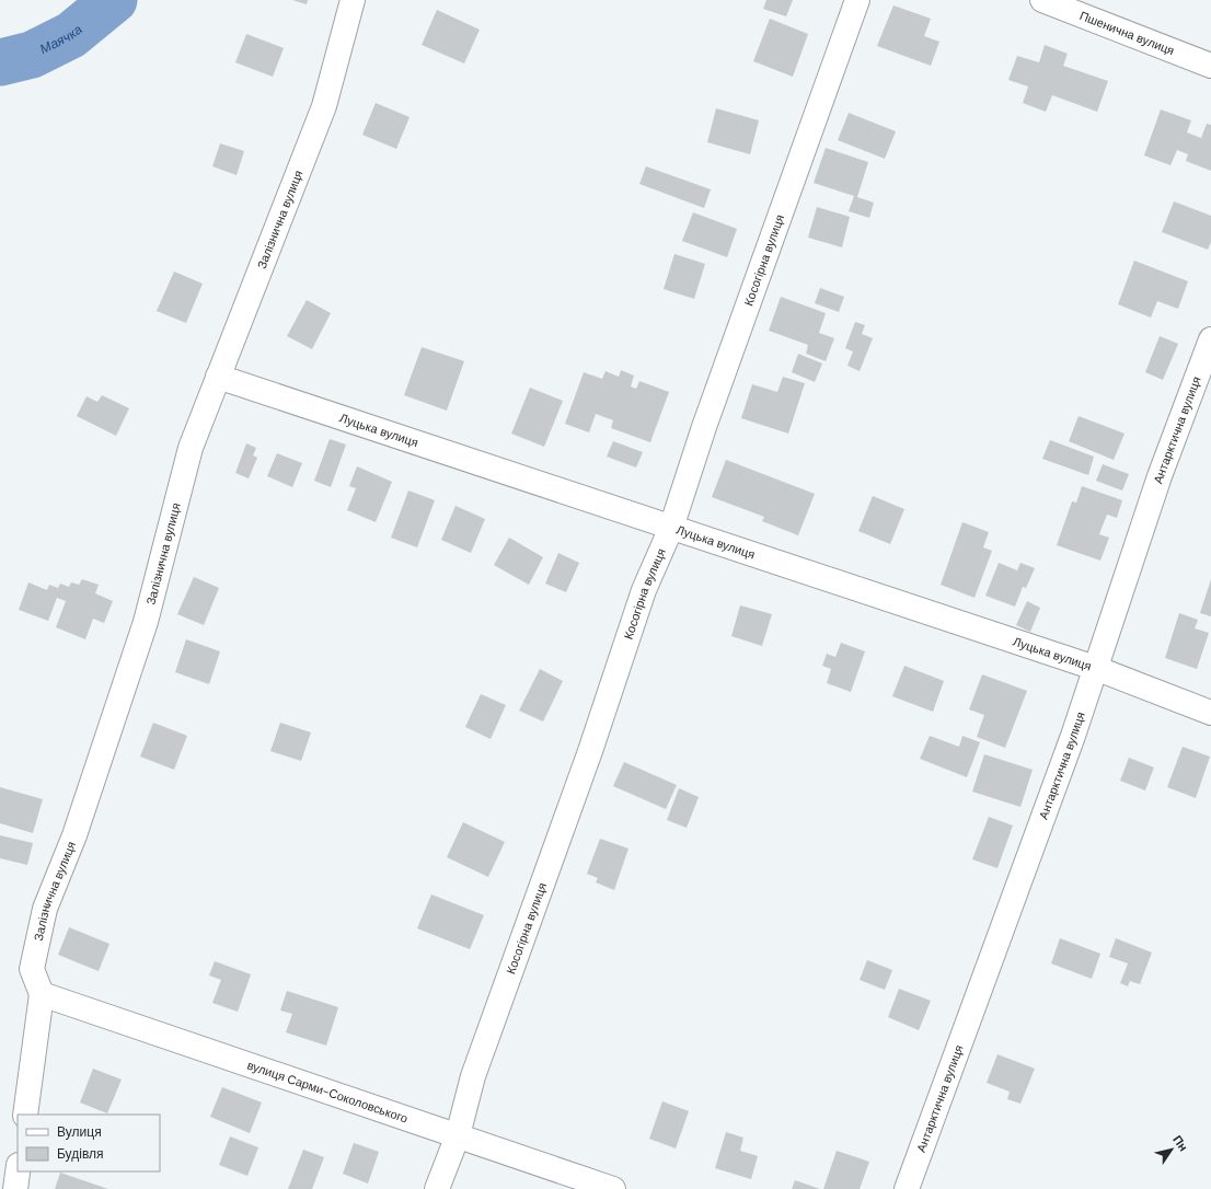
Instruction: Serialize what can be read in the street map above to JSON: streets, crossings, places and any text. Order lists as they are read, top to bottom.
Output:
{
  "streets": {
    "street": [
      "Пшенична вулиця",
      "Залізнична вулиця",
      "Косогірна вулиця",
      "Антарктична вулиця",
      "Луцька вулиця",
      "вулиця Сарми-Соколовського"
    ]
  },
  "crossings": [
    ["Залізнична вулиця", "Луцька вулиця"],
    ["Залізнична вулиця", "вулиця Сарми-Соколовського"],
    ["Косогірна вулиця", "Луцька вулиця"],
    ["Косогірна вулиця", "вулиця Сарми-Соколовського"],
    ["Антарктична вулиця", "Луцька вулиця"]
  ],
  "water": ["Маячка"],
  "legend": ["Вулиця", "Будівля"],
  "north": "top right"
}
